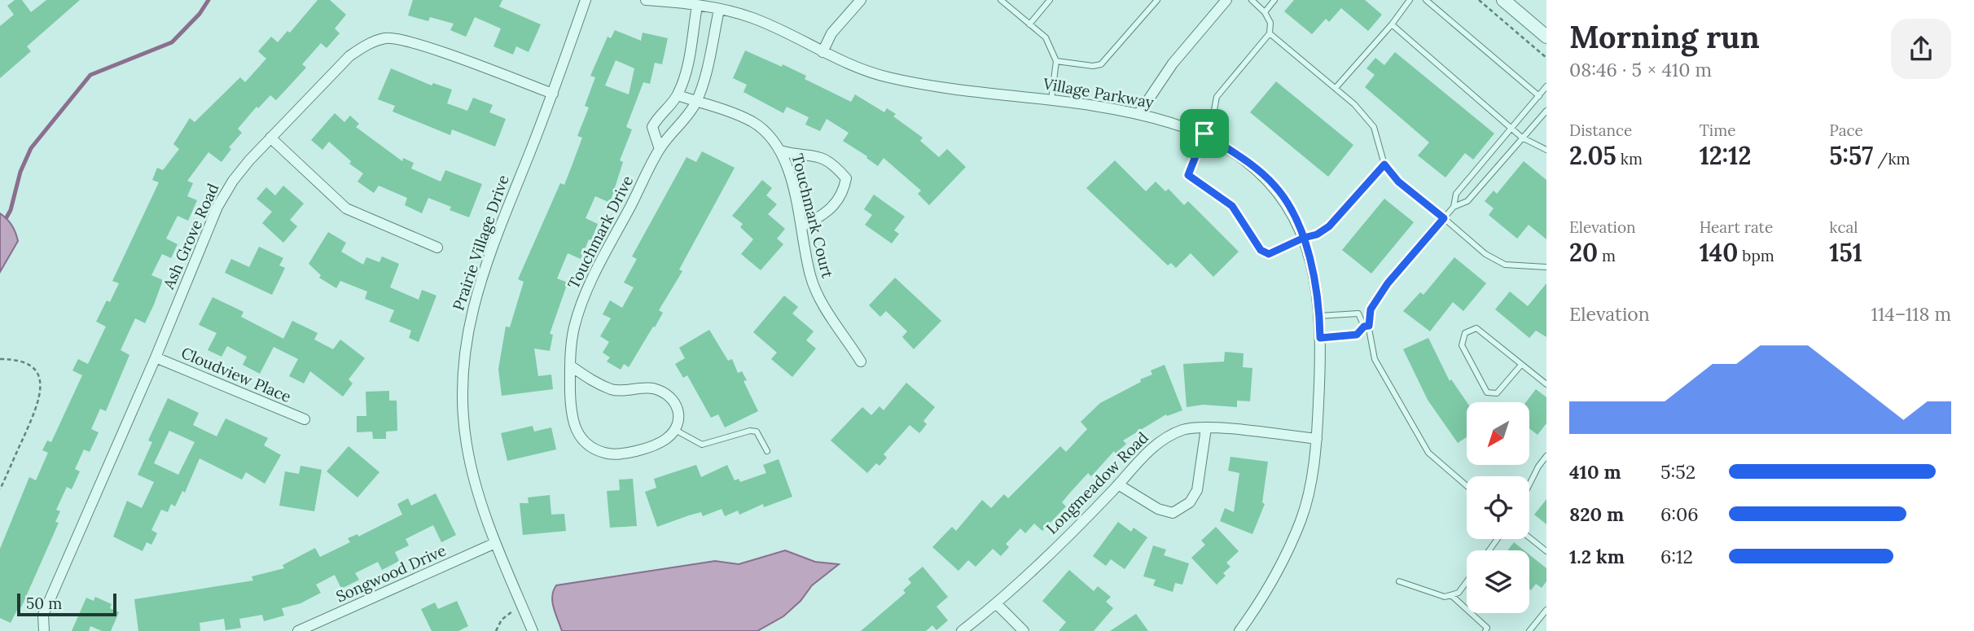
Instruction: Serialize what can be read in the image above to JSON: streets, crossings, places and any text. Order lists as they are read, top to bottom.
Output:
{
  "streets": {
    "street": [
      "Village Parkway",
      "Touchmark Court",
      "Touchmark Drive",
      "Ash Grove Road",
      "Prairie Village Drive",
      "Cloudview Place",
      "Longmeadow Road",
      "Songwood Drive"
    ]
  },
  "crossings": [
    ["Village Parkway", "Touchmark Drive"],
    ["Village Parkway", "Longmeadow Road"],
    ["Touchmark Court", "Touchmark Drive"],
    ["Ash Grove Road", "Prairie Village Drive"],
    ["Ash Grove Road", "Cloudview Place"],
    ["Prairie Village Drive", "Songwood Drive"]
  ],
  "scale_bar": "50 m",
  "north": "bottom left",
  "page": {
    "heading": ["Morning run", "08:46 · 5 × 410 m"],
    "stats": [
      ["Distance", "2.05 km"],
      ["Time", "12:12"],
      ["Pace", "5:57 /km"],
      ["Elevation", "20 m"],
      ["Heart rate", "140 bpm"],
      ["kcal", "151"]
    ],
    "chart": ["Elevation", "114–118 m"],
    "list": [
      {
        "name": "410 m",
        "note": "5:52"
      },
      {
        "name": "820 m",
        "note": "6:06"
      },
      {
        "name": "1.2 km",
        "note": "6:12"
      }
    ],
    "scale": "50 m"
  }
}
